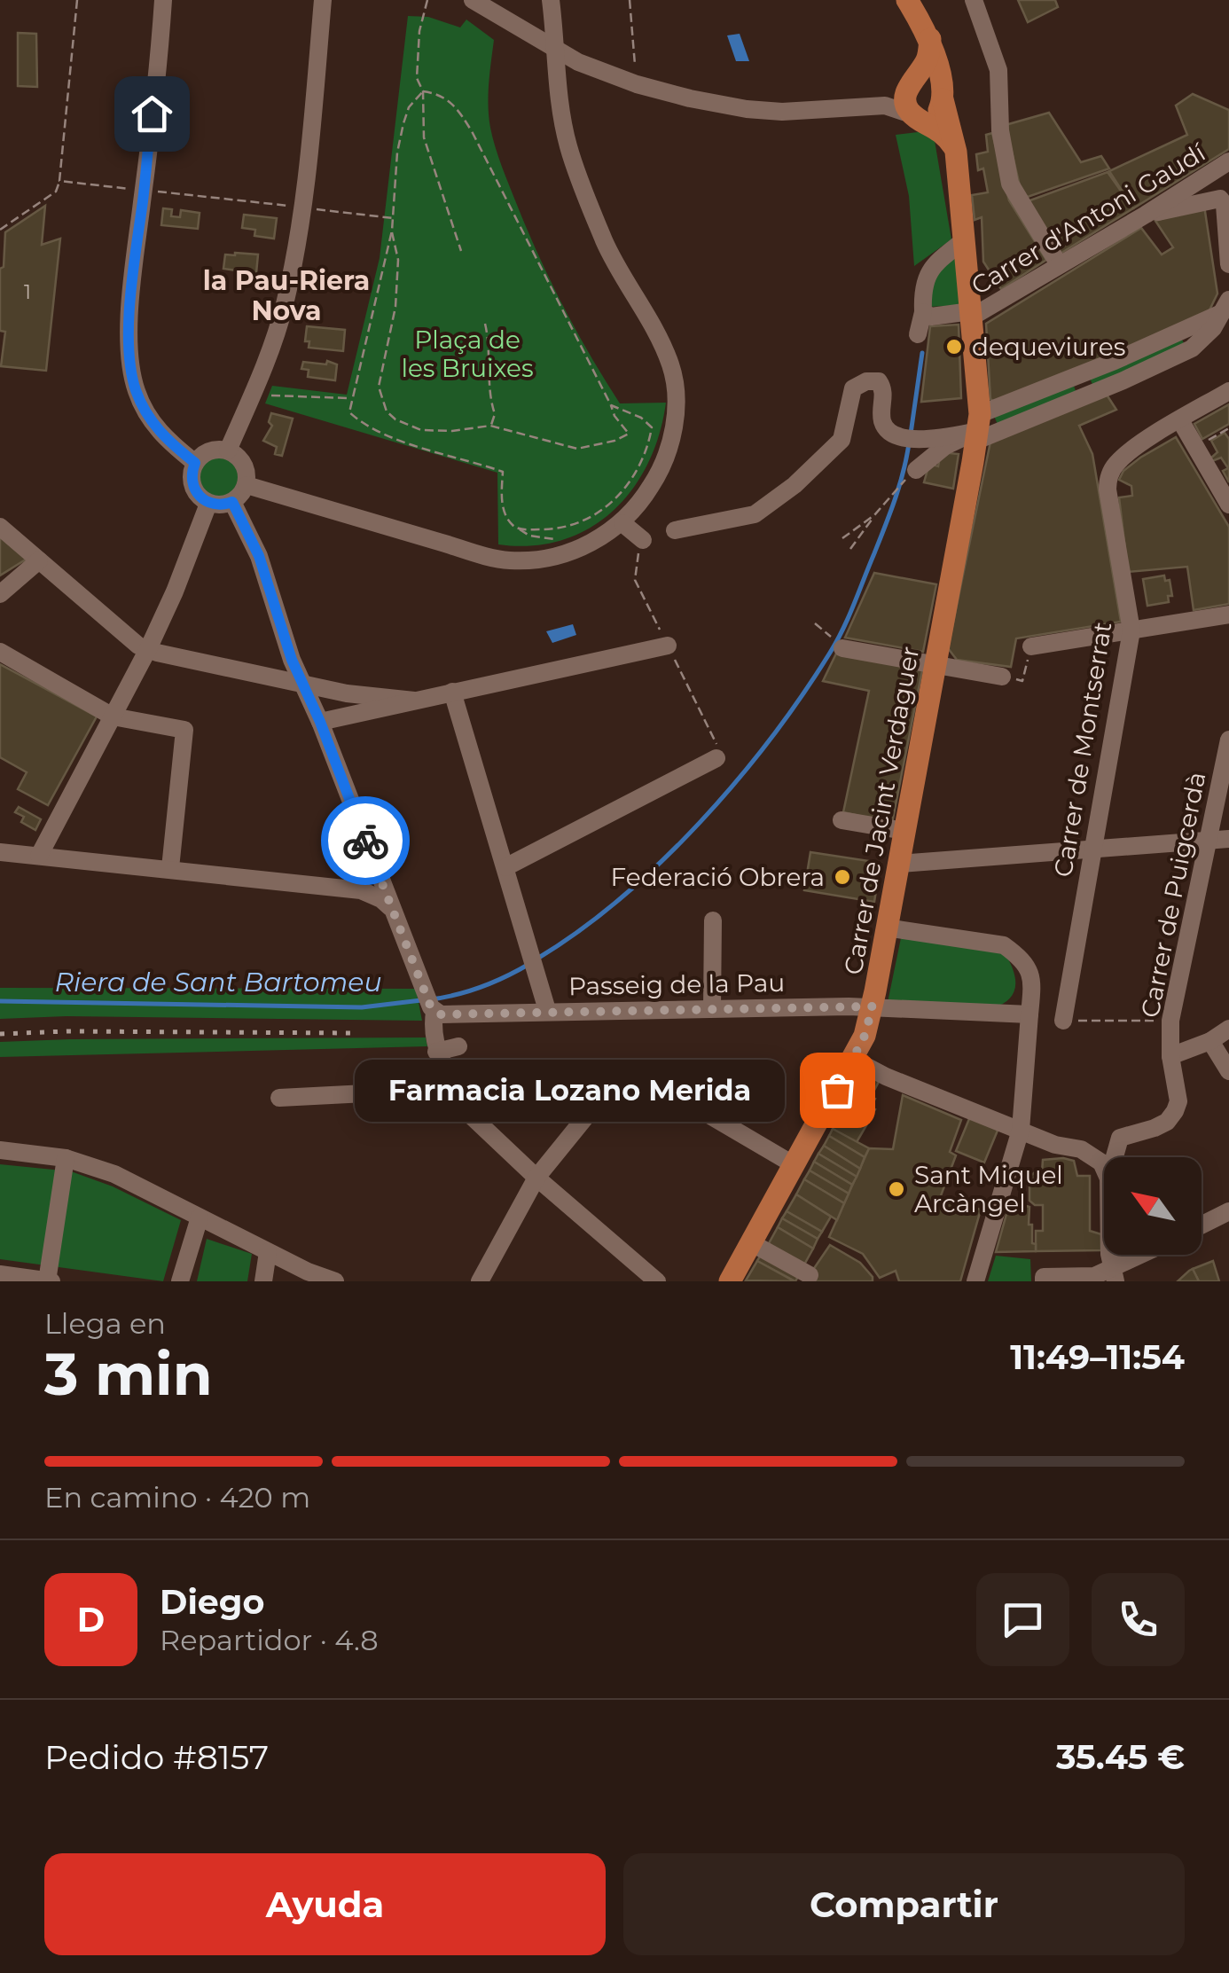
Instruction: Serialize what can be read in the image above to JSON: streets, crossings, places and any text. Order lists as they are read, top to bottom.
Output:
{
  "streets": {
    "main road": ["Carrer de Jacint Verdaguer"],
    "street": [
      "Carrer d'Antoni Gaudí",
      "Carrer de Montserrat",
      "Carrer de Puigcerdà",
      "Passeig de la Pau"
    ]
  },
  "crossings": [
    ["Carrer d'Antoni Gaudí", "Carrer de Jacint Verdaguer"],
    ["Carrer de Jacint Verdaguer", "Passeig de la Pau"]
  ],
  "districts": ["la Pau-Riera Nova"],
  "water": ["Riera de Sant Bartomeu"],
  "parks": ["Plaça de les Bruixes"],
  "places": [
    "dequeviures",
    "Federació Obrera",
    "Farmacia Lozano Merida",
    "Sant Miquel Arcàngel"
  ],
  "house_numbers": ["1"],
  "north": "top left",
  "page": {
    "bubble": "Farmacia Lozano Merida",
    "heading": ["3 min", "Llega en", "11:49–11:54"],
    "panel": [
      "Diego",
      "Repartidor · 4.8",
      "Pedido #8157",
      "35.45 €"
    ],
    "bar": "En camino · 420 m",
    "round": "D",
    "buttons": ["Ayuda", "Compartir"]
  }
}
